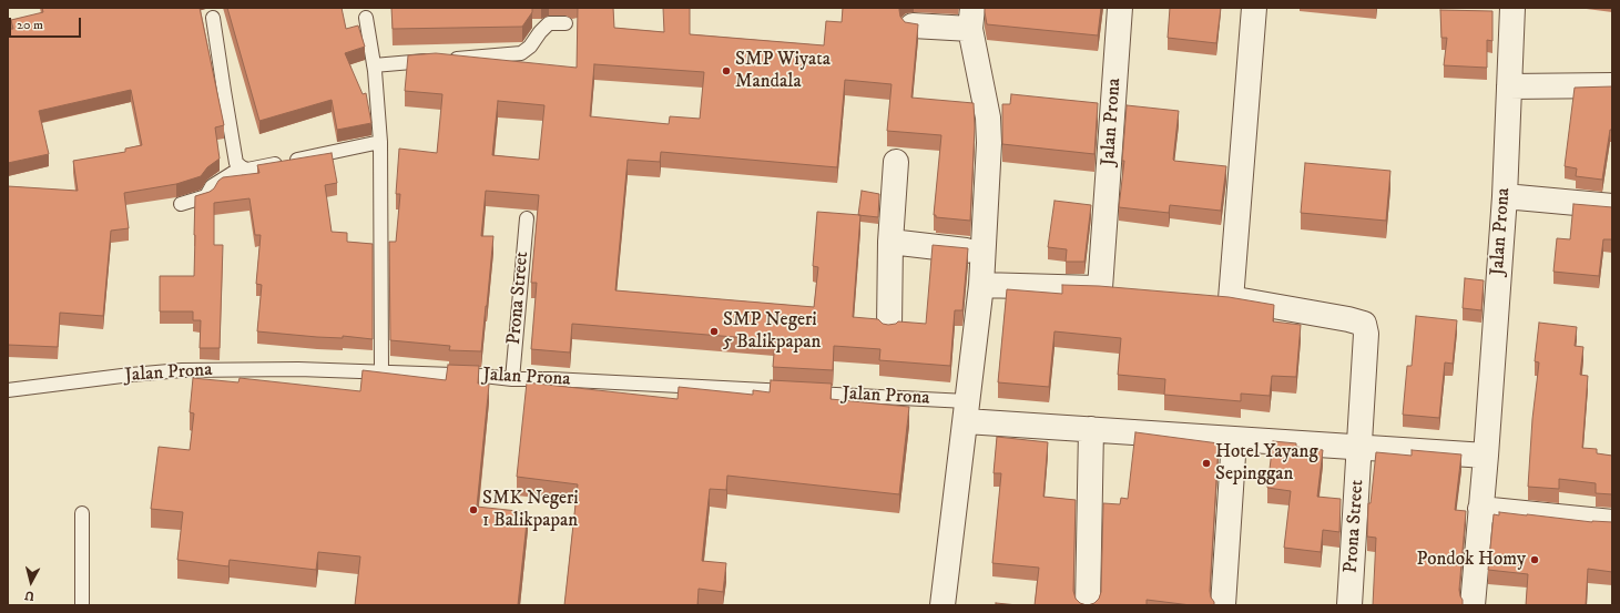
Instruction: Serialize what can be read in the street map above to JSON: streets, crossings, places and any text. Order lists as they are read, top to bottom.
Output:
{
  "streets": {
    "street": ["Jalan Prona", "Prona Street"]
  },
  "crossings": [
    ["Jalan Prona", "Prona Street"]
  ],
  "places": [
    "SMP Wiyata Mandala",
    "SMP Negeri 5 Balikpapan",
    "Hotel Yayang Sepinggan",
    "SMK Negeri 1 Balikpapan",
    "Pondok Homy"
  ],
  "scale_bar": "20 m",
  "north": "bottom"
}
